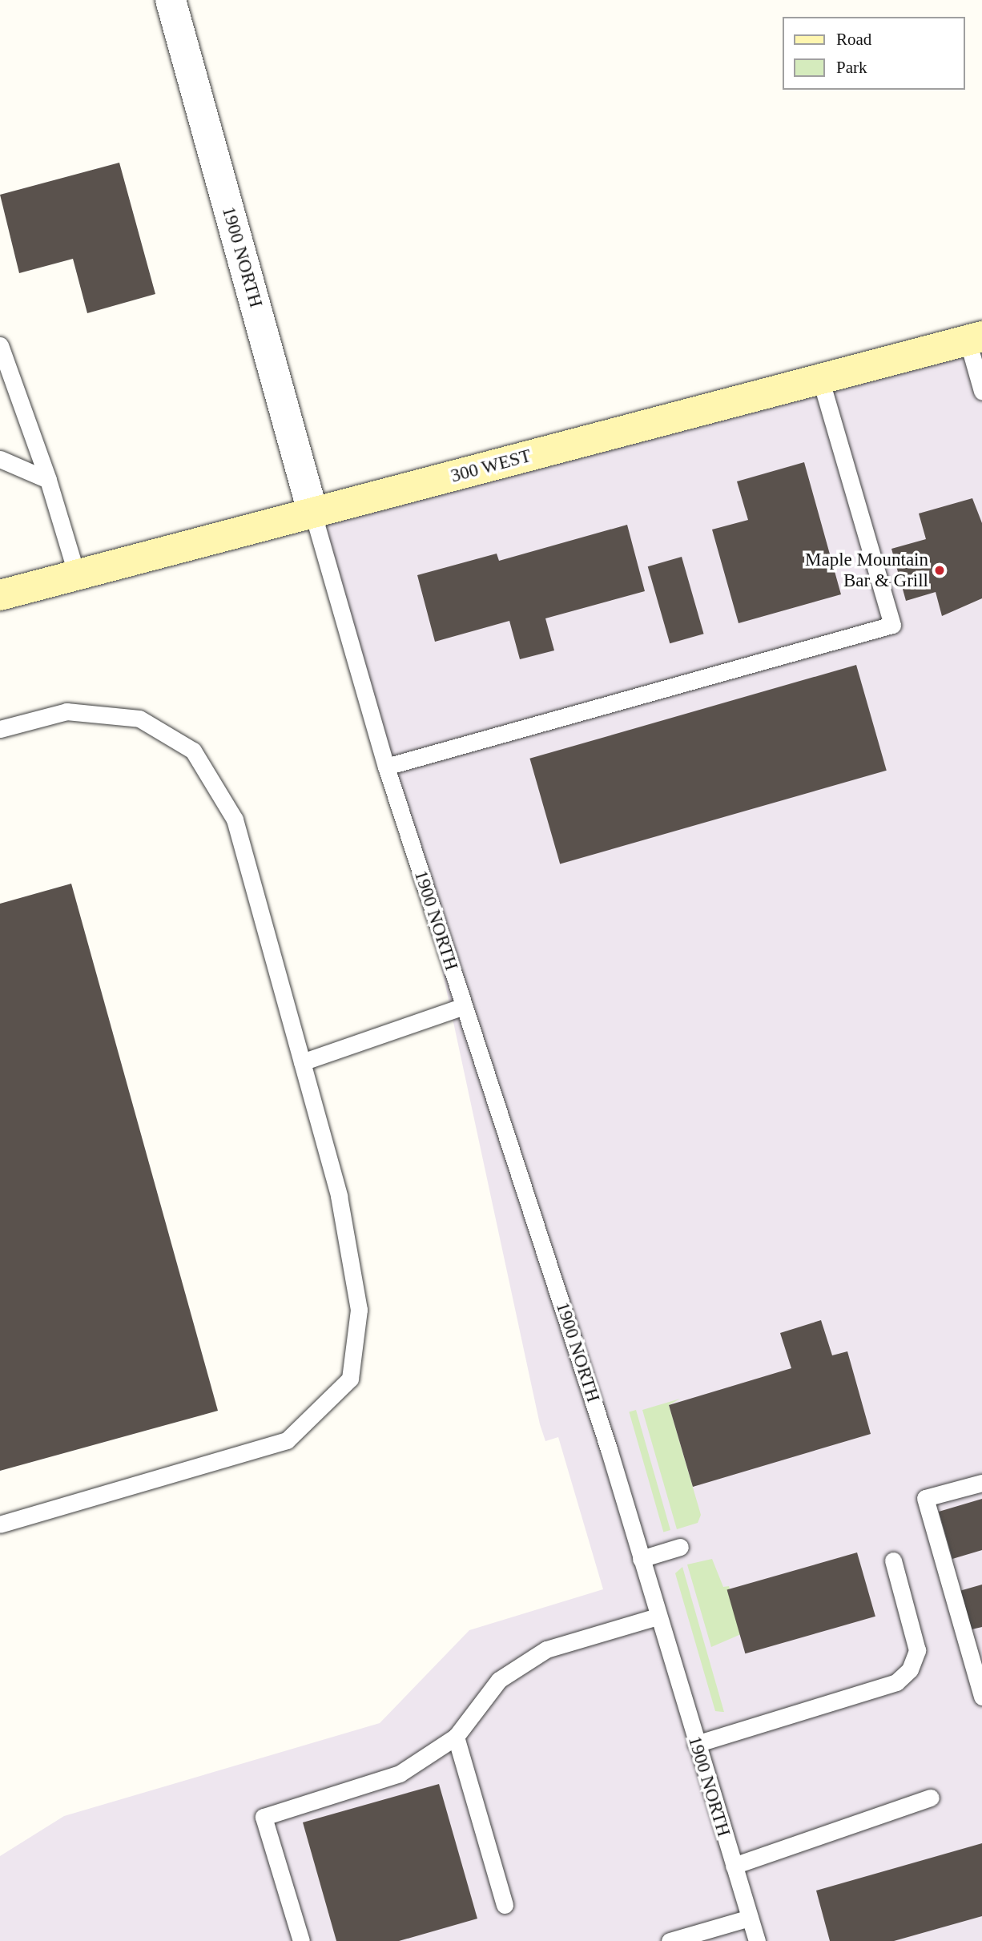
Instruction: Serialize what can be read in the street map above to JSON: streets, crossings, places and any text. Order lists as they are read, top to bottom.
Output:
{
  "streets": {
    "street": ["1900 NORTH", "300 WEST"]
  },
  "crossings": [
    ["1900 NORTH", "300 WEST"]
  ],
  "places": ["Maple Mountain Bar & Grill"],
  "legend": ["Road", "Park"]
}
